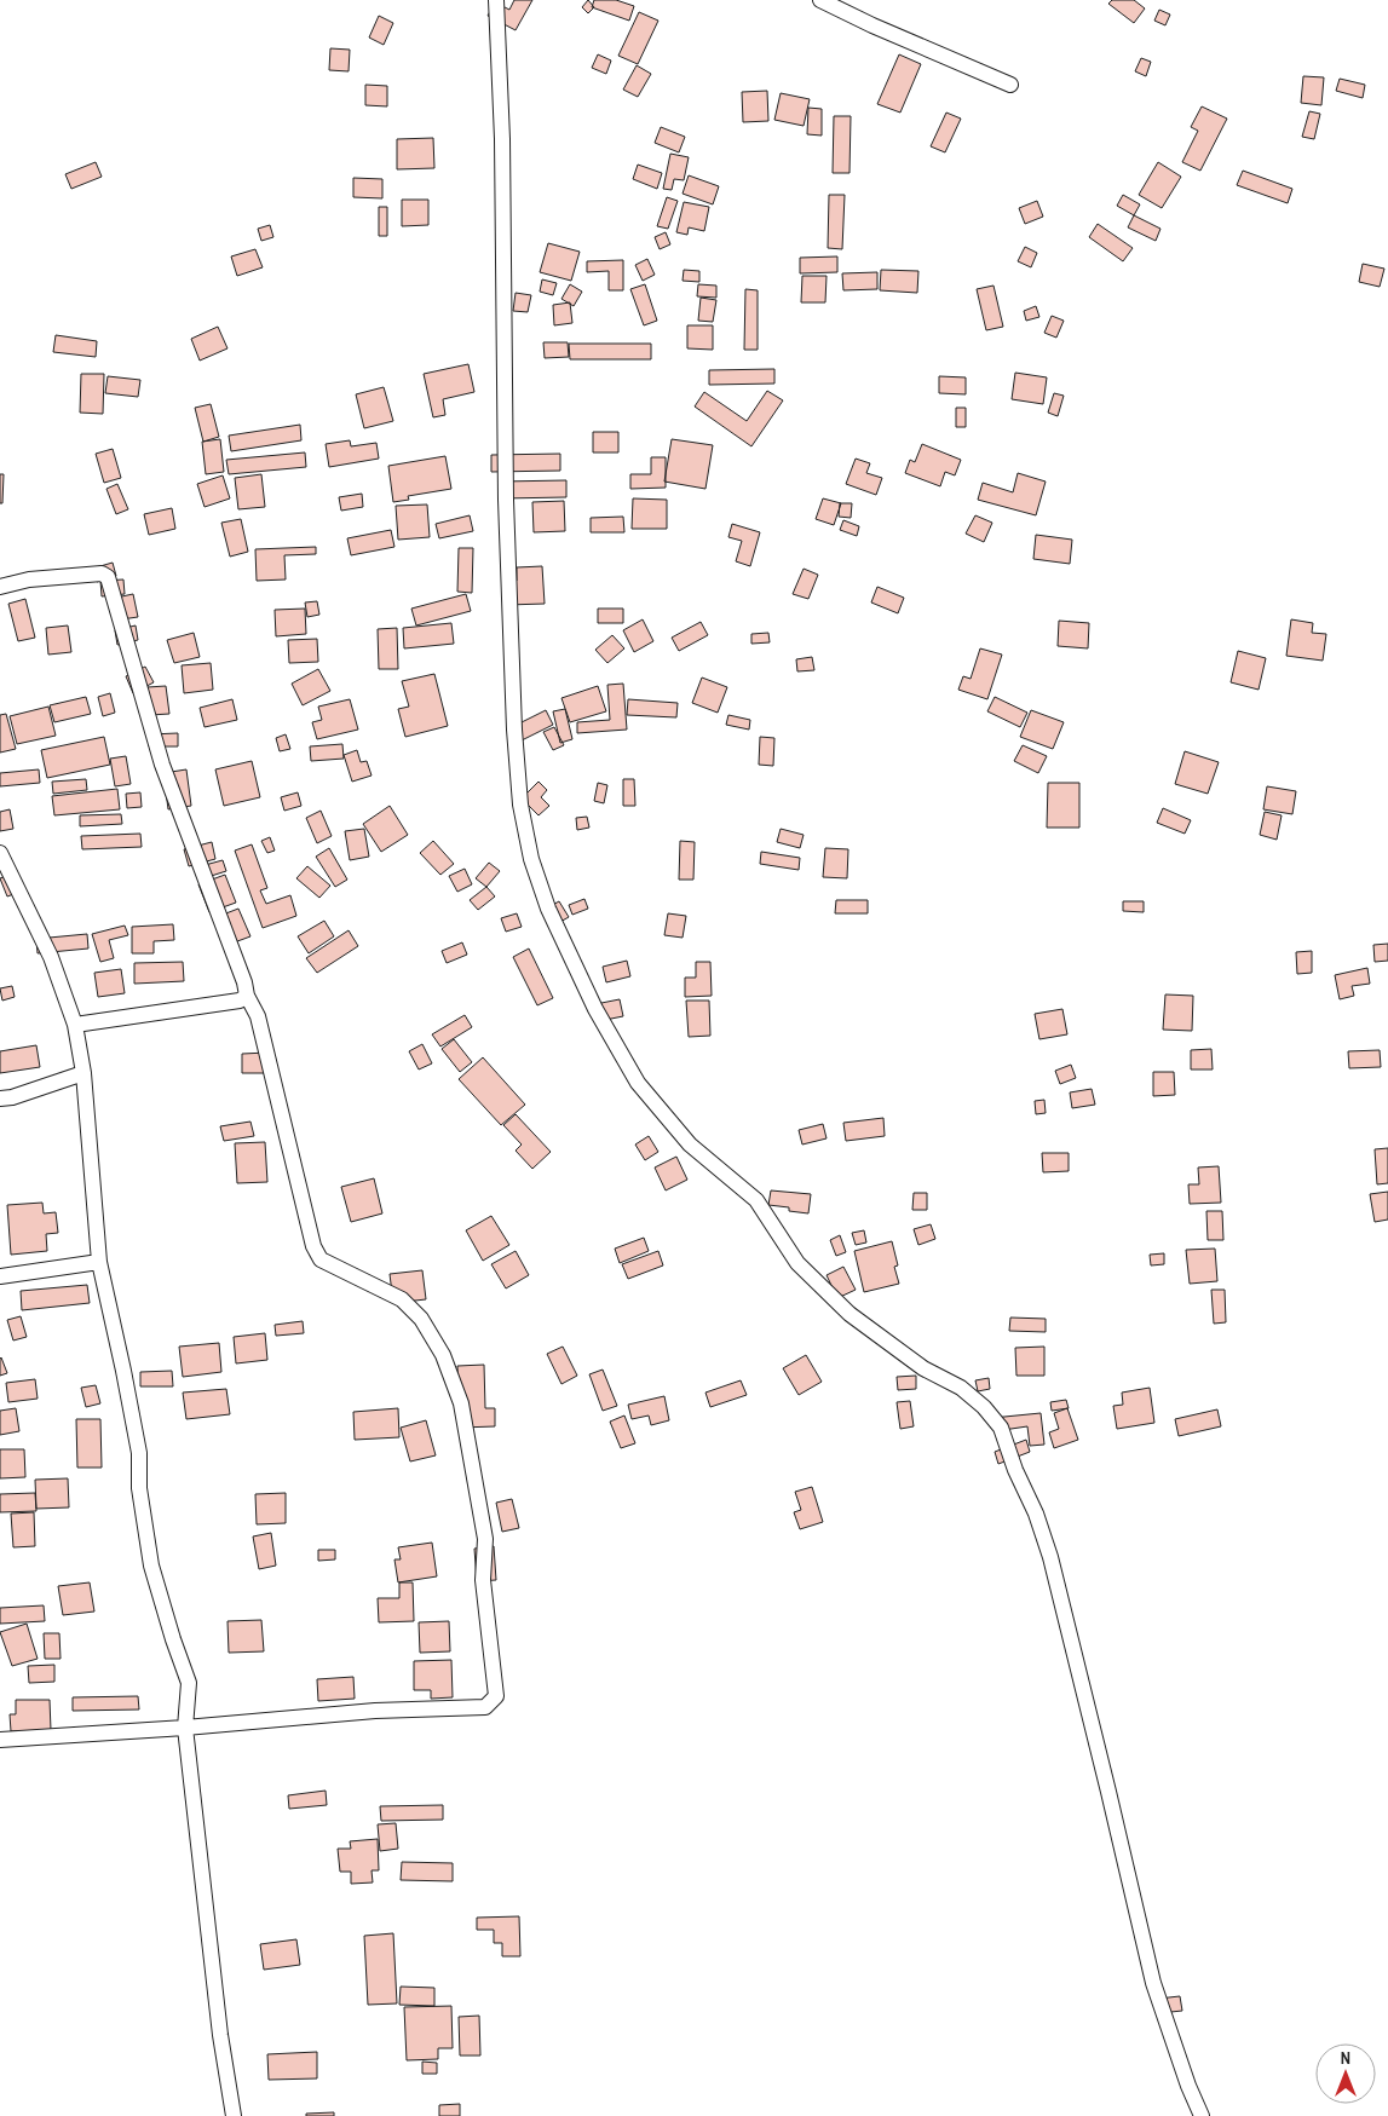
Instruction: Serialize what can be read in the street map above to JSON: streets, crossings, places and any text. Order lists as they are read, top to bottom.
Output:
{
  "north": "top"
}
